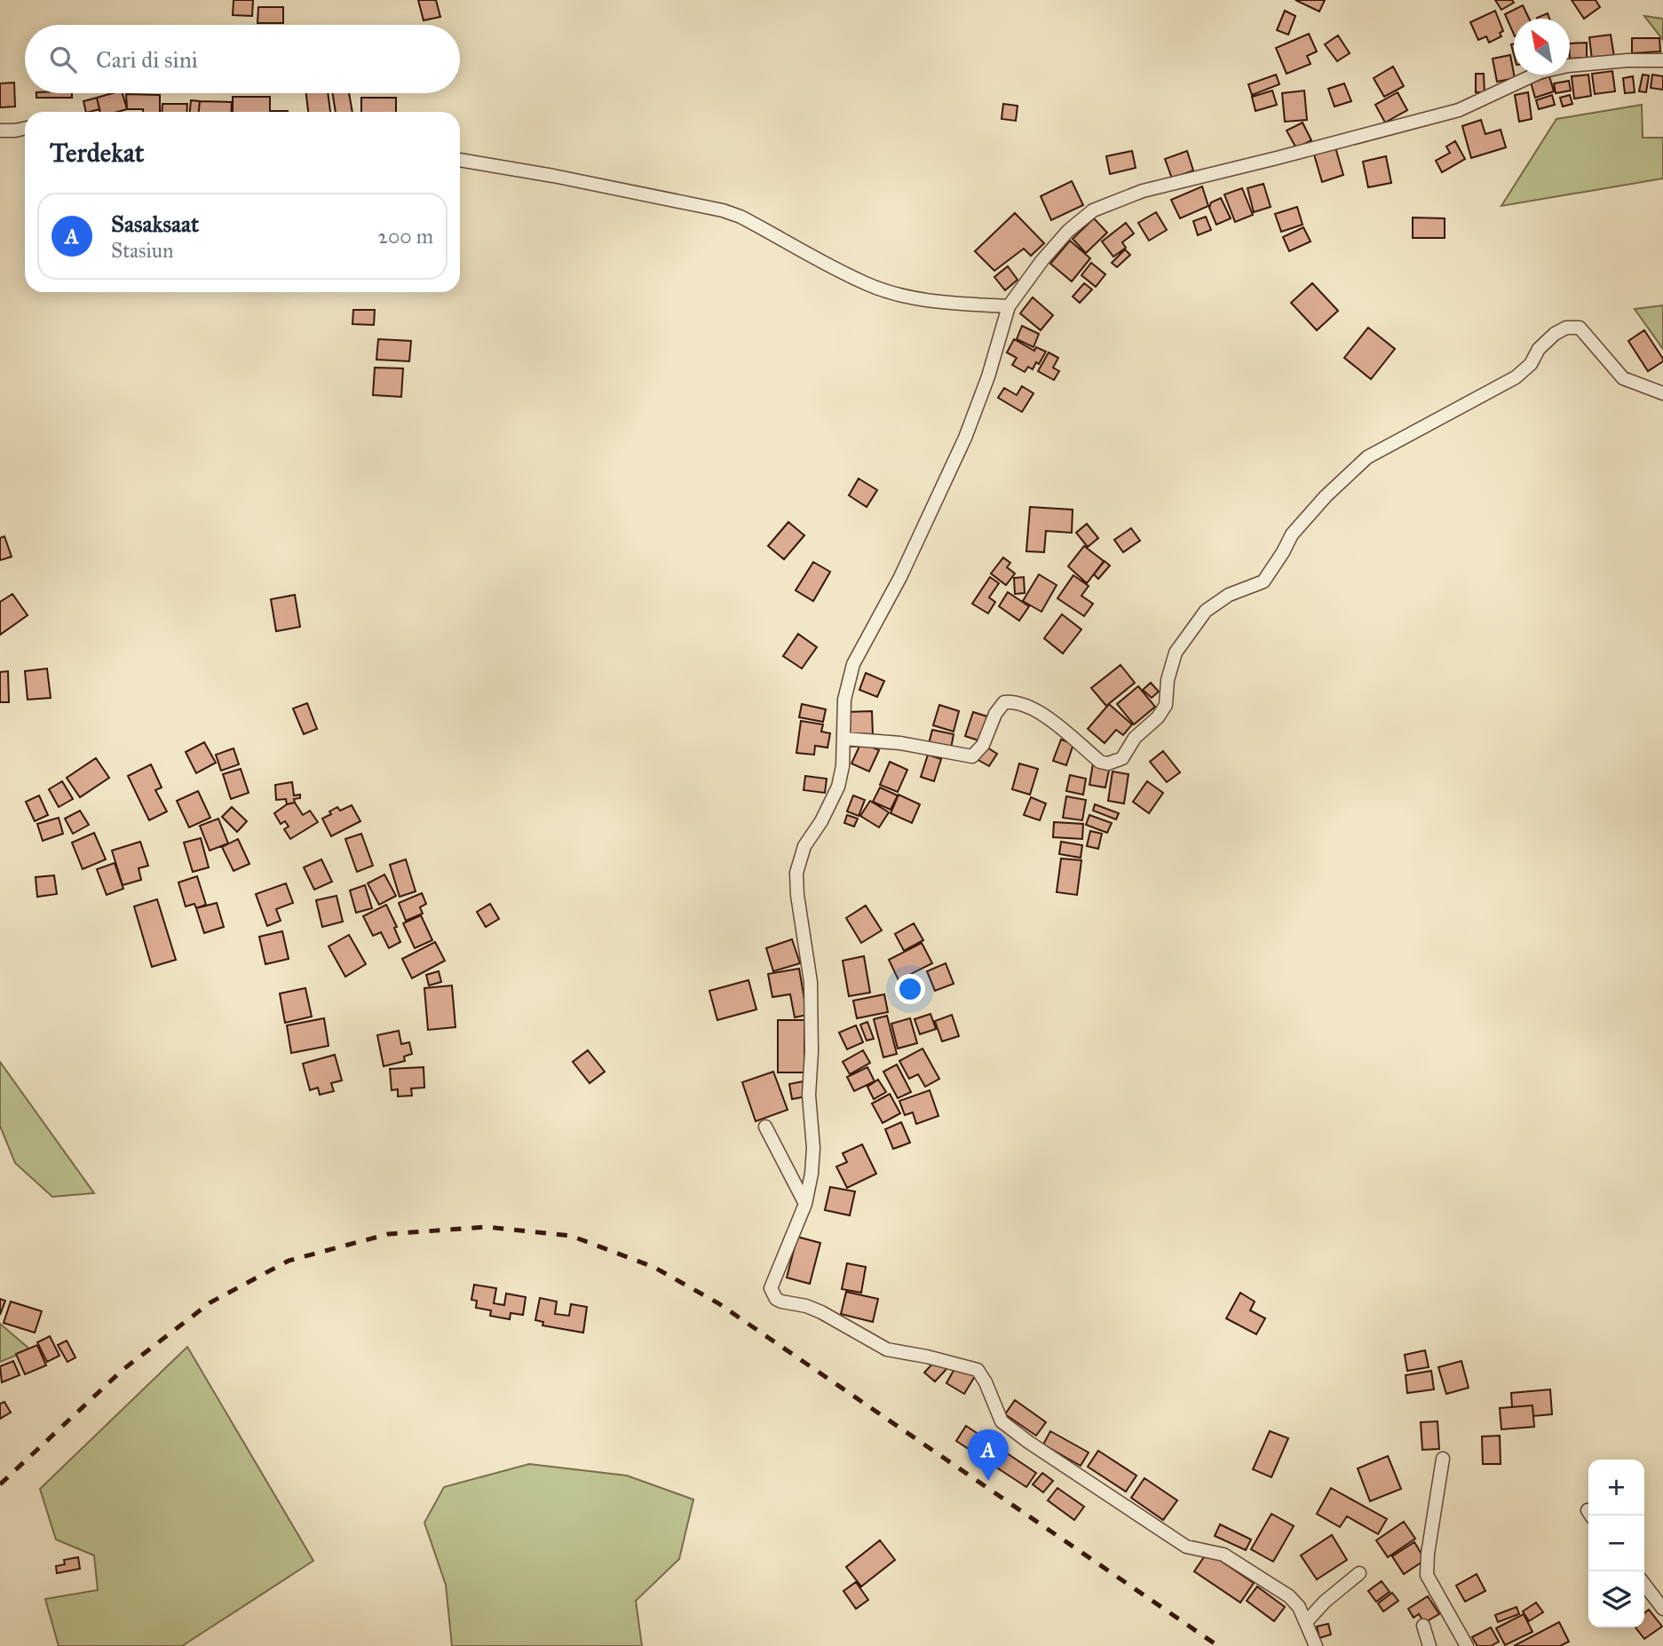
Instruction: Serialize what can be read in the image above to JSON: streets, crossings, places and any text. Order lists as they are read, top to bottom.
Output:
{
  "north": "top left",
  "page": {
    "search": "Cari di sini",
    "heading": "Terdekat",
    "list": [
      {
        "mark": "A",
        "name": "Sasaksaat",
        "note": "Stasiun",
        "value": "200 m"
      }
    ],
    "pins": "A",
    "map_buttons": ["+", "−"]
  }
}
